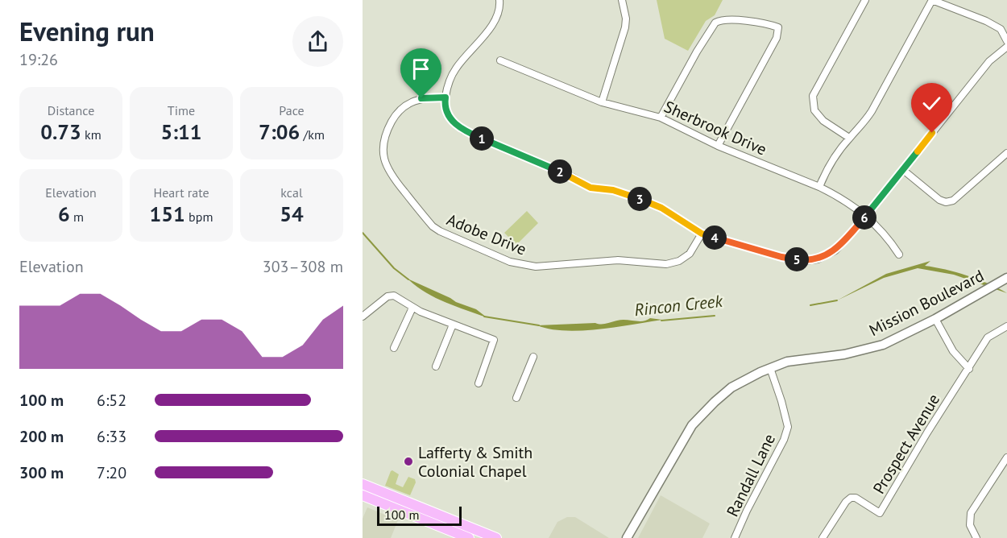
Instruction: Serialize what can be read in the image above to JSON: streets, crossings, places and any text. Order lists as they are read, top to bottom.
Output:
{
  "streets": {
    "main road": ["Mission Boulevard"],
    "street": [
      "Sherbrook Drive",
      "Adobe Drive",
      "Prospect Avenue",
      "Randall Lane"
    ]
  },
  "crossings": [
    ["Mission Boulevard", "Randall Lane"]
  ],
  "water": ["Rincon Creek"],
  "places": ["Lafferty & Smith Colonial Chapel"],
  "scale_bar": "100 m",
  "page": {
    "heading": ["Evening run", "19:26"],
    "stats": [
      ["Distance", "0.73 km"],
      ["Time", "5:11"],
      ["Pace", "7:06 /km"],
      ["Elevation", "6 m"],
      ["Heart rate", "151 bpm"],
      ["kcal", "54"]
    ],
    "pins": [
      "1",
      "2",
      "3",
      "6",
      "4",
      "5"
    ],
    "chart": ["Elevation", "303–308 m"],
    "list": [
      {
        "name": "100 m",
        "note": "6:52"
      },
      {
        "name": "200 m",
        "note": "6:33"
      },
      {
        "name": "300 m",
        "note": "7:20"
      }
    ],
    "scale": "100 m"
  }
}
